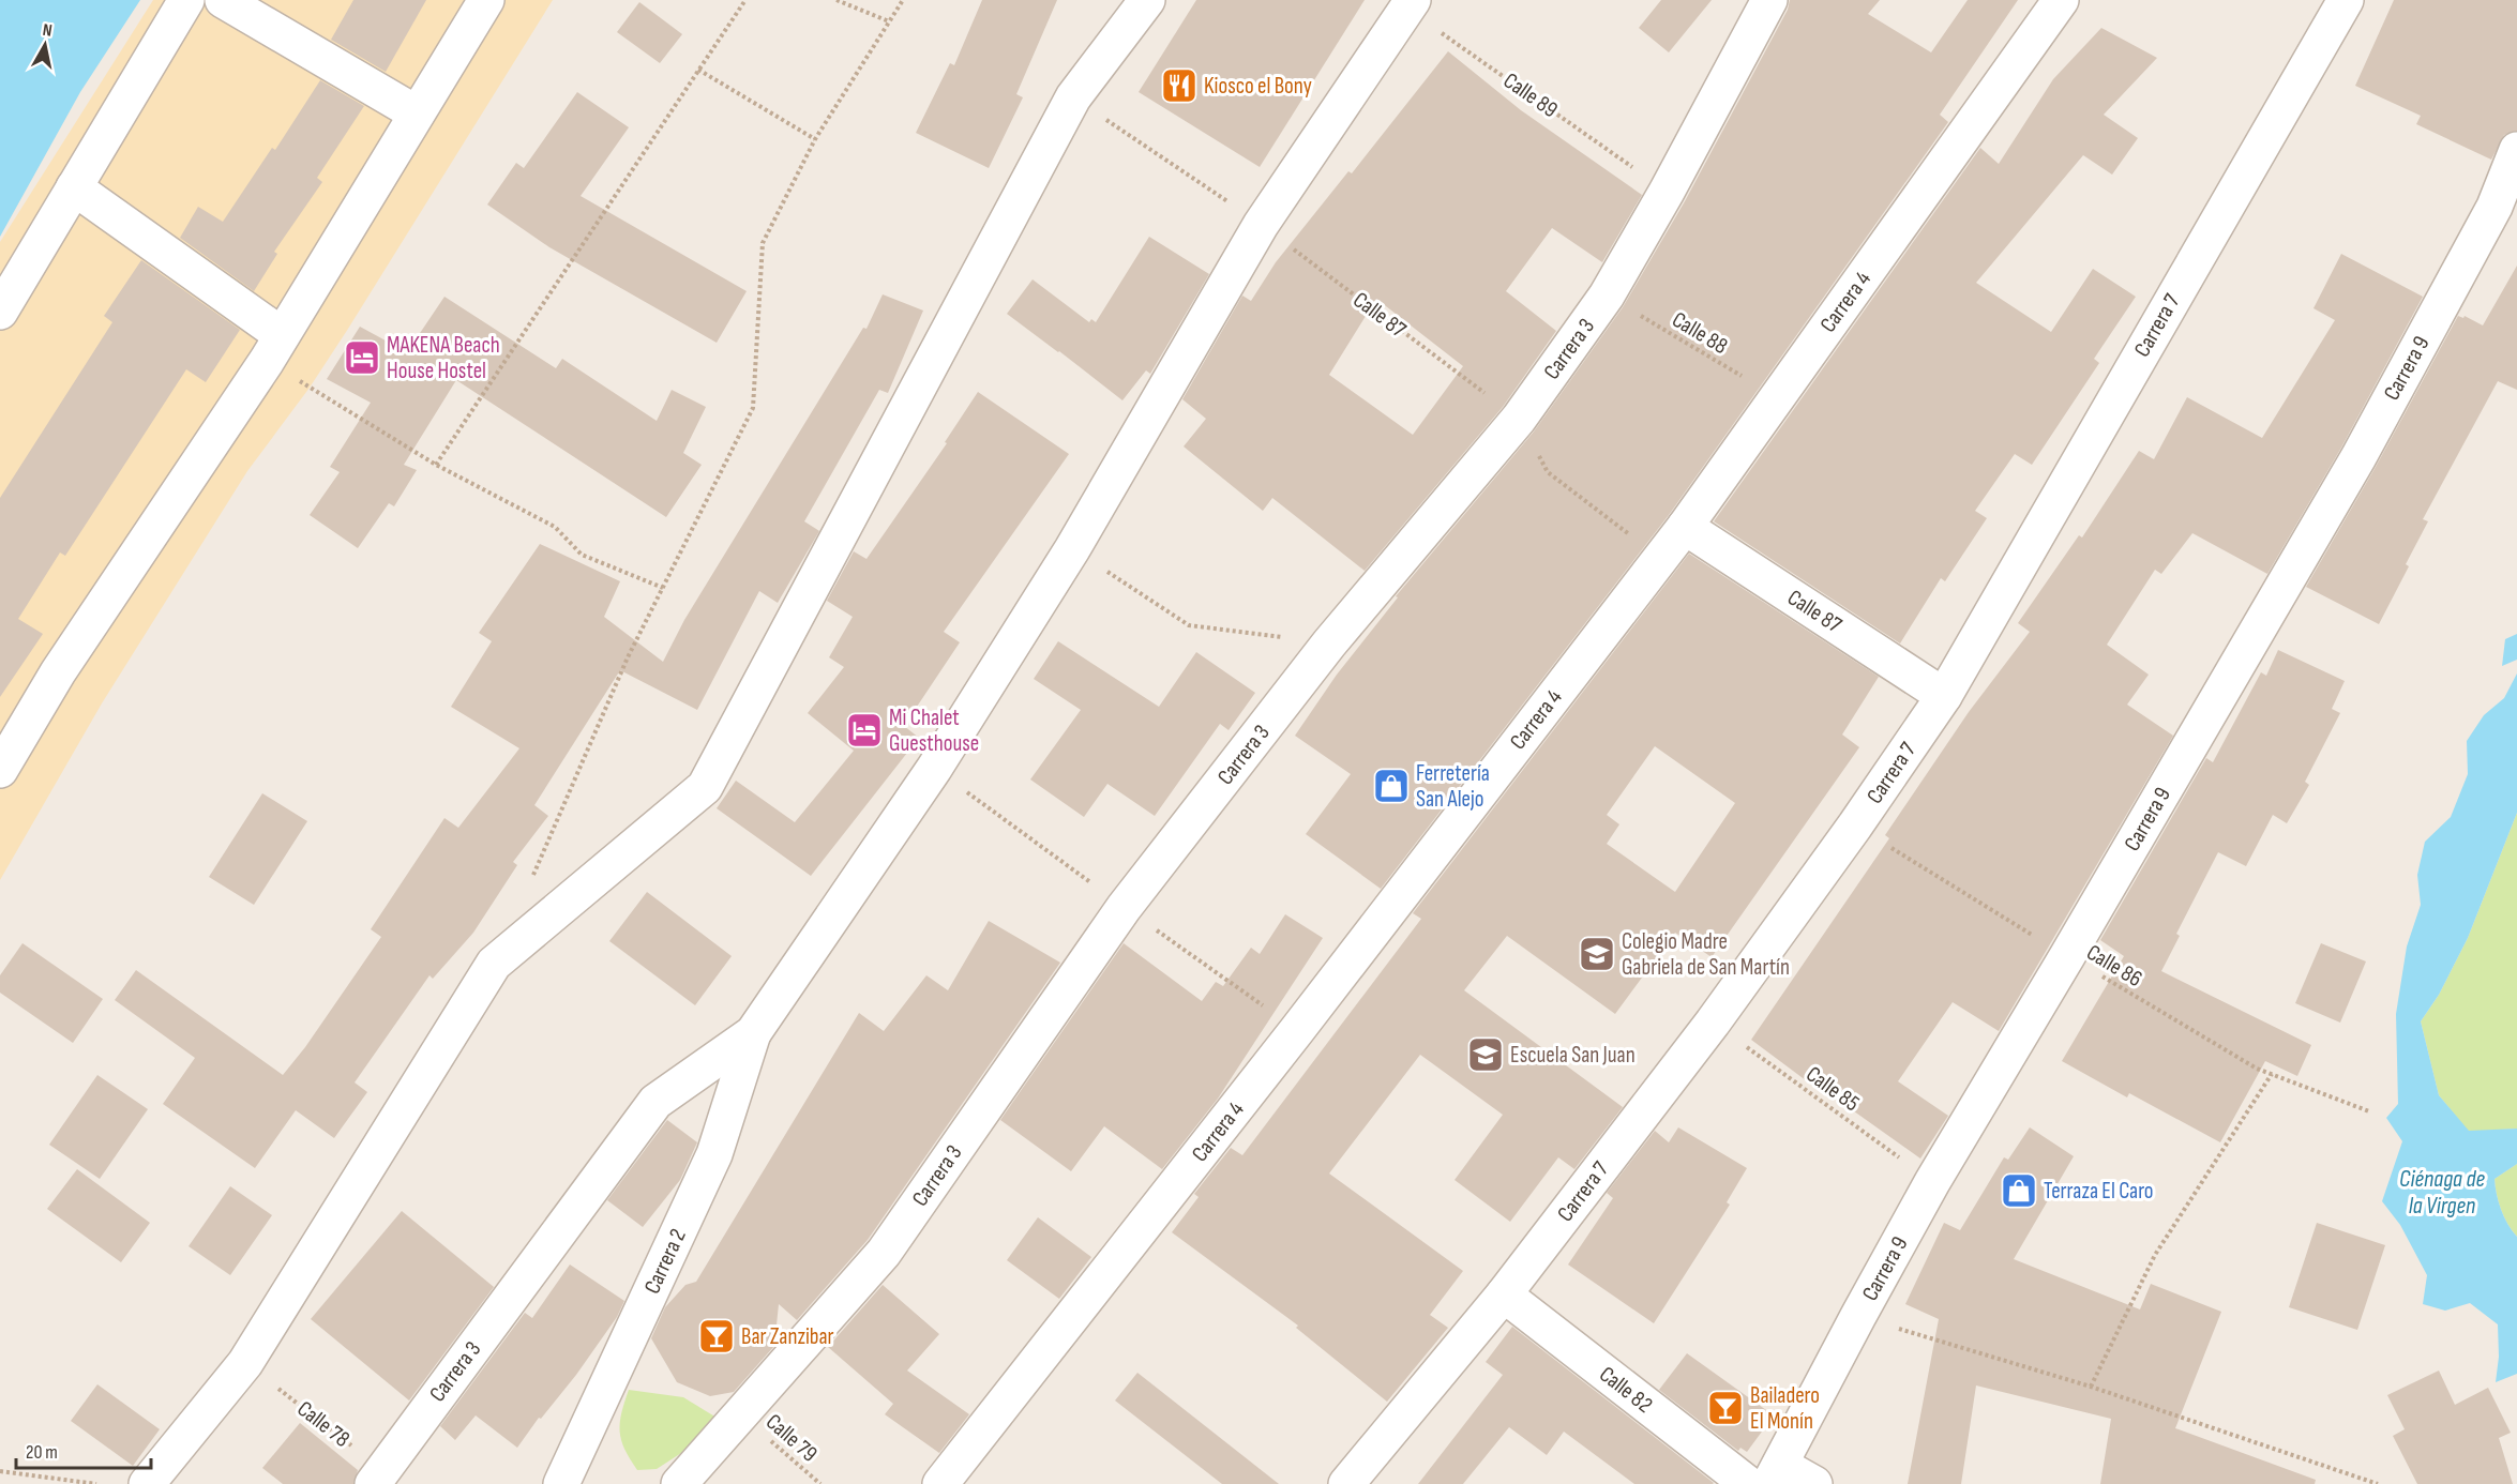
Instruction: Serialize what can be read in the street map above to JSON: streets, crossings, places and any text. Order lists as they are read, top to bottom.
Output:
{
  "streets": {
    "street": [
      "Carrera 4",
      "Calle 87",
      "Carrera 7",
      "Carrera 3",
      "Carrera 9",
      "Carrera 2",
      "Calle 82"
    ],
    "path": [
      "Calle 89",
      "Calle 88",
      "Calle 86",
      "Calle 85",
      "Calle 78",
      "Calle 79"
    ]
  },
  "crossings": [
    ["Calle 89", "Carrera 3"],
    ["Carrera 4", "Calle 87"],
    ["Carrera 4", "Calle 88"],
    ["Calle 87", "Carrera 7"],
    ["Calle 87", "Carrera 3"],
    ["Carrera 7", "Calle 86"],
    ["Carrera 7", "Calle 85"],
    ["Carrera 7", "Calle 82"],
    ["Calle 88", "Carrera 3"],
    ["Carrera 3", "Carrera 2"],
    ["Carrera 3", "Calle 78"],
    ["Carrera 3", "Calle 79"],
    ["Carrera 9", "Calle 86"],
    ["Carrera 9", "Calle 85"]
  ],
  "water": ["Ciénaga de la Virgen"],
  "places": {
    "restaurant": ["Kiosco el Bony"],
    "hotel": ["MAKENA Beach House Hostel", "Mi Chalet Guesthouse"],
    "shop": ["Ferretería San Alejo", "Terraza El Caro"],
    "school or university": ["Colegio Madre Gabriela de San Martín", "Escuela San Juan"],
    "bar": ["Bar Zanzibar", "Bailadero El Monín"]
  },
  "scale_bar": "20 m",
  "north": "top"
}
